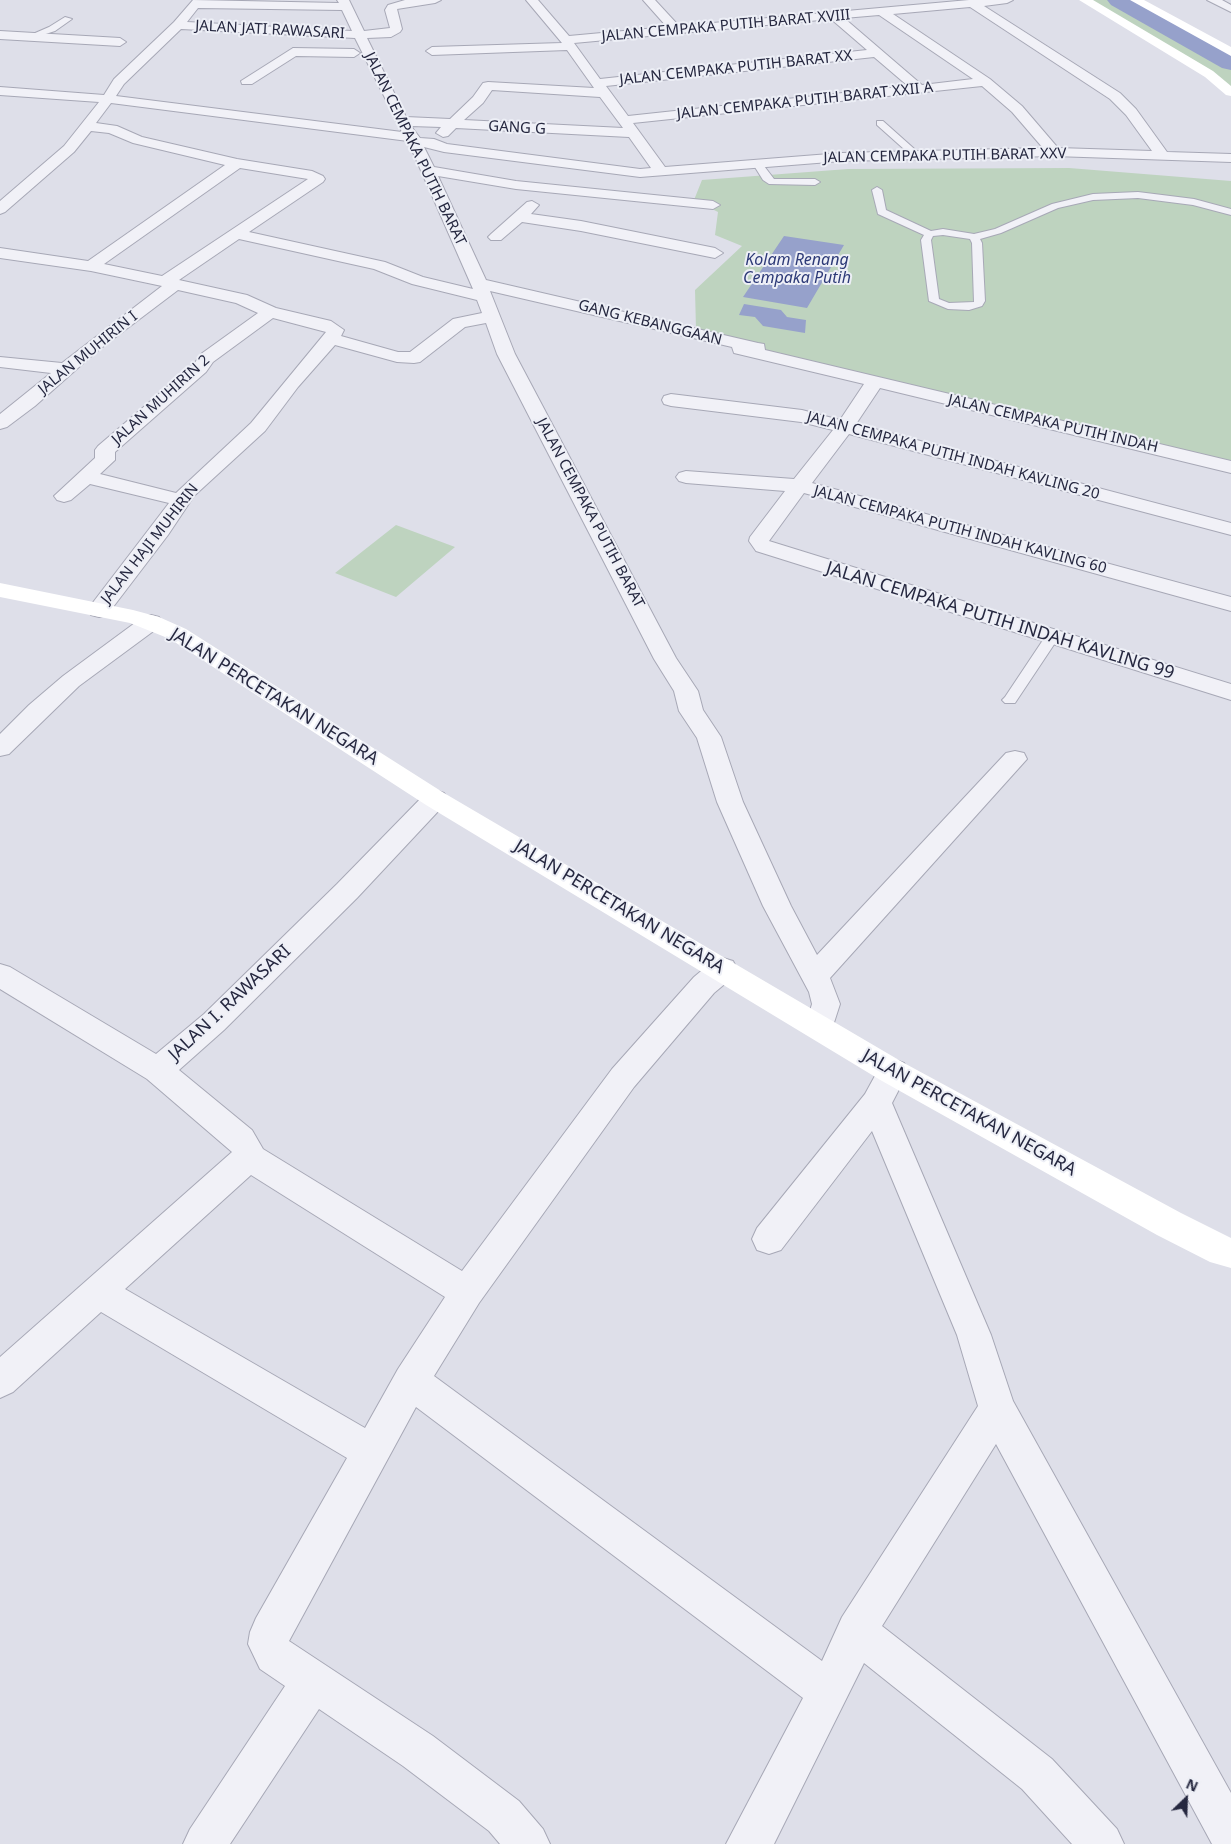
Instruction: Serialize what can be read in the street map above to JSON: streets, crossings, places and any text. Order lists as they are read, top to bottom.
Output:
{
  "streets": {
    "main road": ["JALAN PERCETAKAN NEGARA"],
    "street": [
      "JALAN CEMPAKA PUTIH BARAT XVIII",
      "JALAN JATI RAWASARI",
      "JALAN CEMPAKA PUTIH BARAT XX",
      "JALAN CEMPAKA PUTIH BARAT XXII A",
      "GANG G",
      "JALAN CEMPAKA PUTIH BARAT",
      "JALAN CEMPAKA PUTIH BARAT XXV",
      "GANG KEBANGGAAN",
      "JALAN MUHIRIN I",
      "JALAN MUHIRIN 2",
      "JALAN CEMPAKA PUTIH INDAH",
      "JALAN CEMPAKA PUTIH INDAH KAVLING 20",
      "JALAN CEMPAKA PUTIH INDAH KAVLING 60",
      "JALAN HAJI MUHIRIN",
      "JALAN CEMPAKA PUTIH INDAH KAVLING 99",
      "JALAN I. RAWASARI"
    ]
  },
  "crossings": [
    ["JALAN CEMPAKA PUTIH BARAT XVIII", "JALAN CEMPAKA PUTIH BARAT XX"],
    ["JALAN JATI RAWASARI", "JALAN CEMPAKA PUTIH BARAT"],
    ["JALAN CEMPAKA PUTIH BARAT XX", "JALAN CEMPAKA PUTIH BARAT XXII A"],
    ["GANG G", "JALAN CEMPAKA PUTIH BARAT"],
    ["JALAN CEMPAKA PUTIH BARAT", "JALAN CEMPAKA PUTIH BARAT XXV"],
    ["JALAN CEMPAKA PUTIH BARAT", "GANG KEBANGGAAN"],
    ["JALAN CEMPAKA PUTIH BARAT", "JALAN PERCETAKAN NEGARA"],
    ["GANG KEBANGGAAN", "JALAN CEMPAKA PUTIH INDAH"],
    ["JALAN CEMPAKA PUTIH INDAH KAVLING 60", "JALAN CEMPAKA PUTIH INDAH KAVLING 99"],
    ["JALAN HAJI MUHIRIN", "JALAN PERCETAKAN NEGARA"],
    ["JALAN PERCETAKAN NEGARA", "JALAN I. RAWASARI"]
  ],
  "water": ["Kolam Renang Cempaka Putih"],
  "north": "top right"
}
